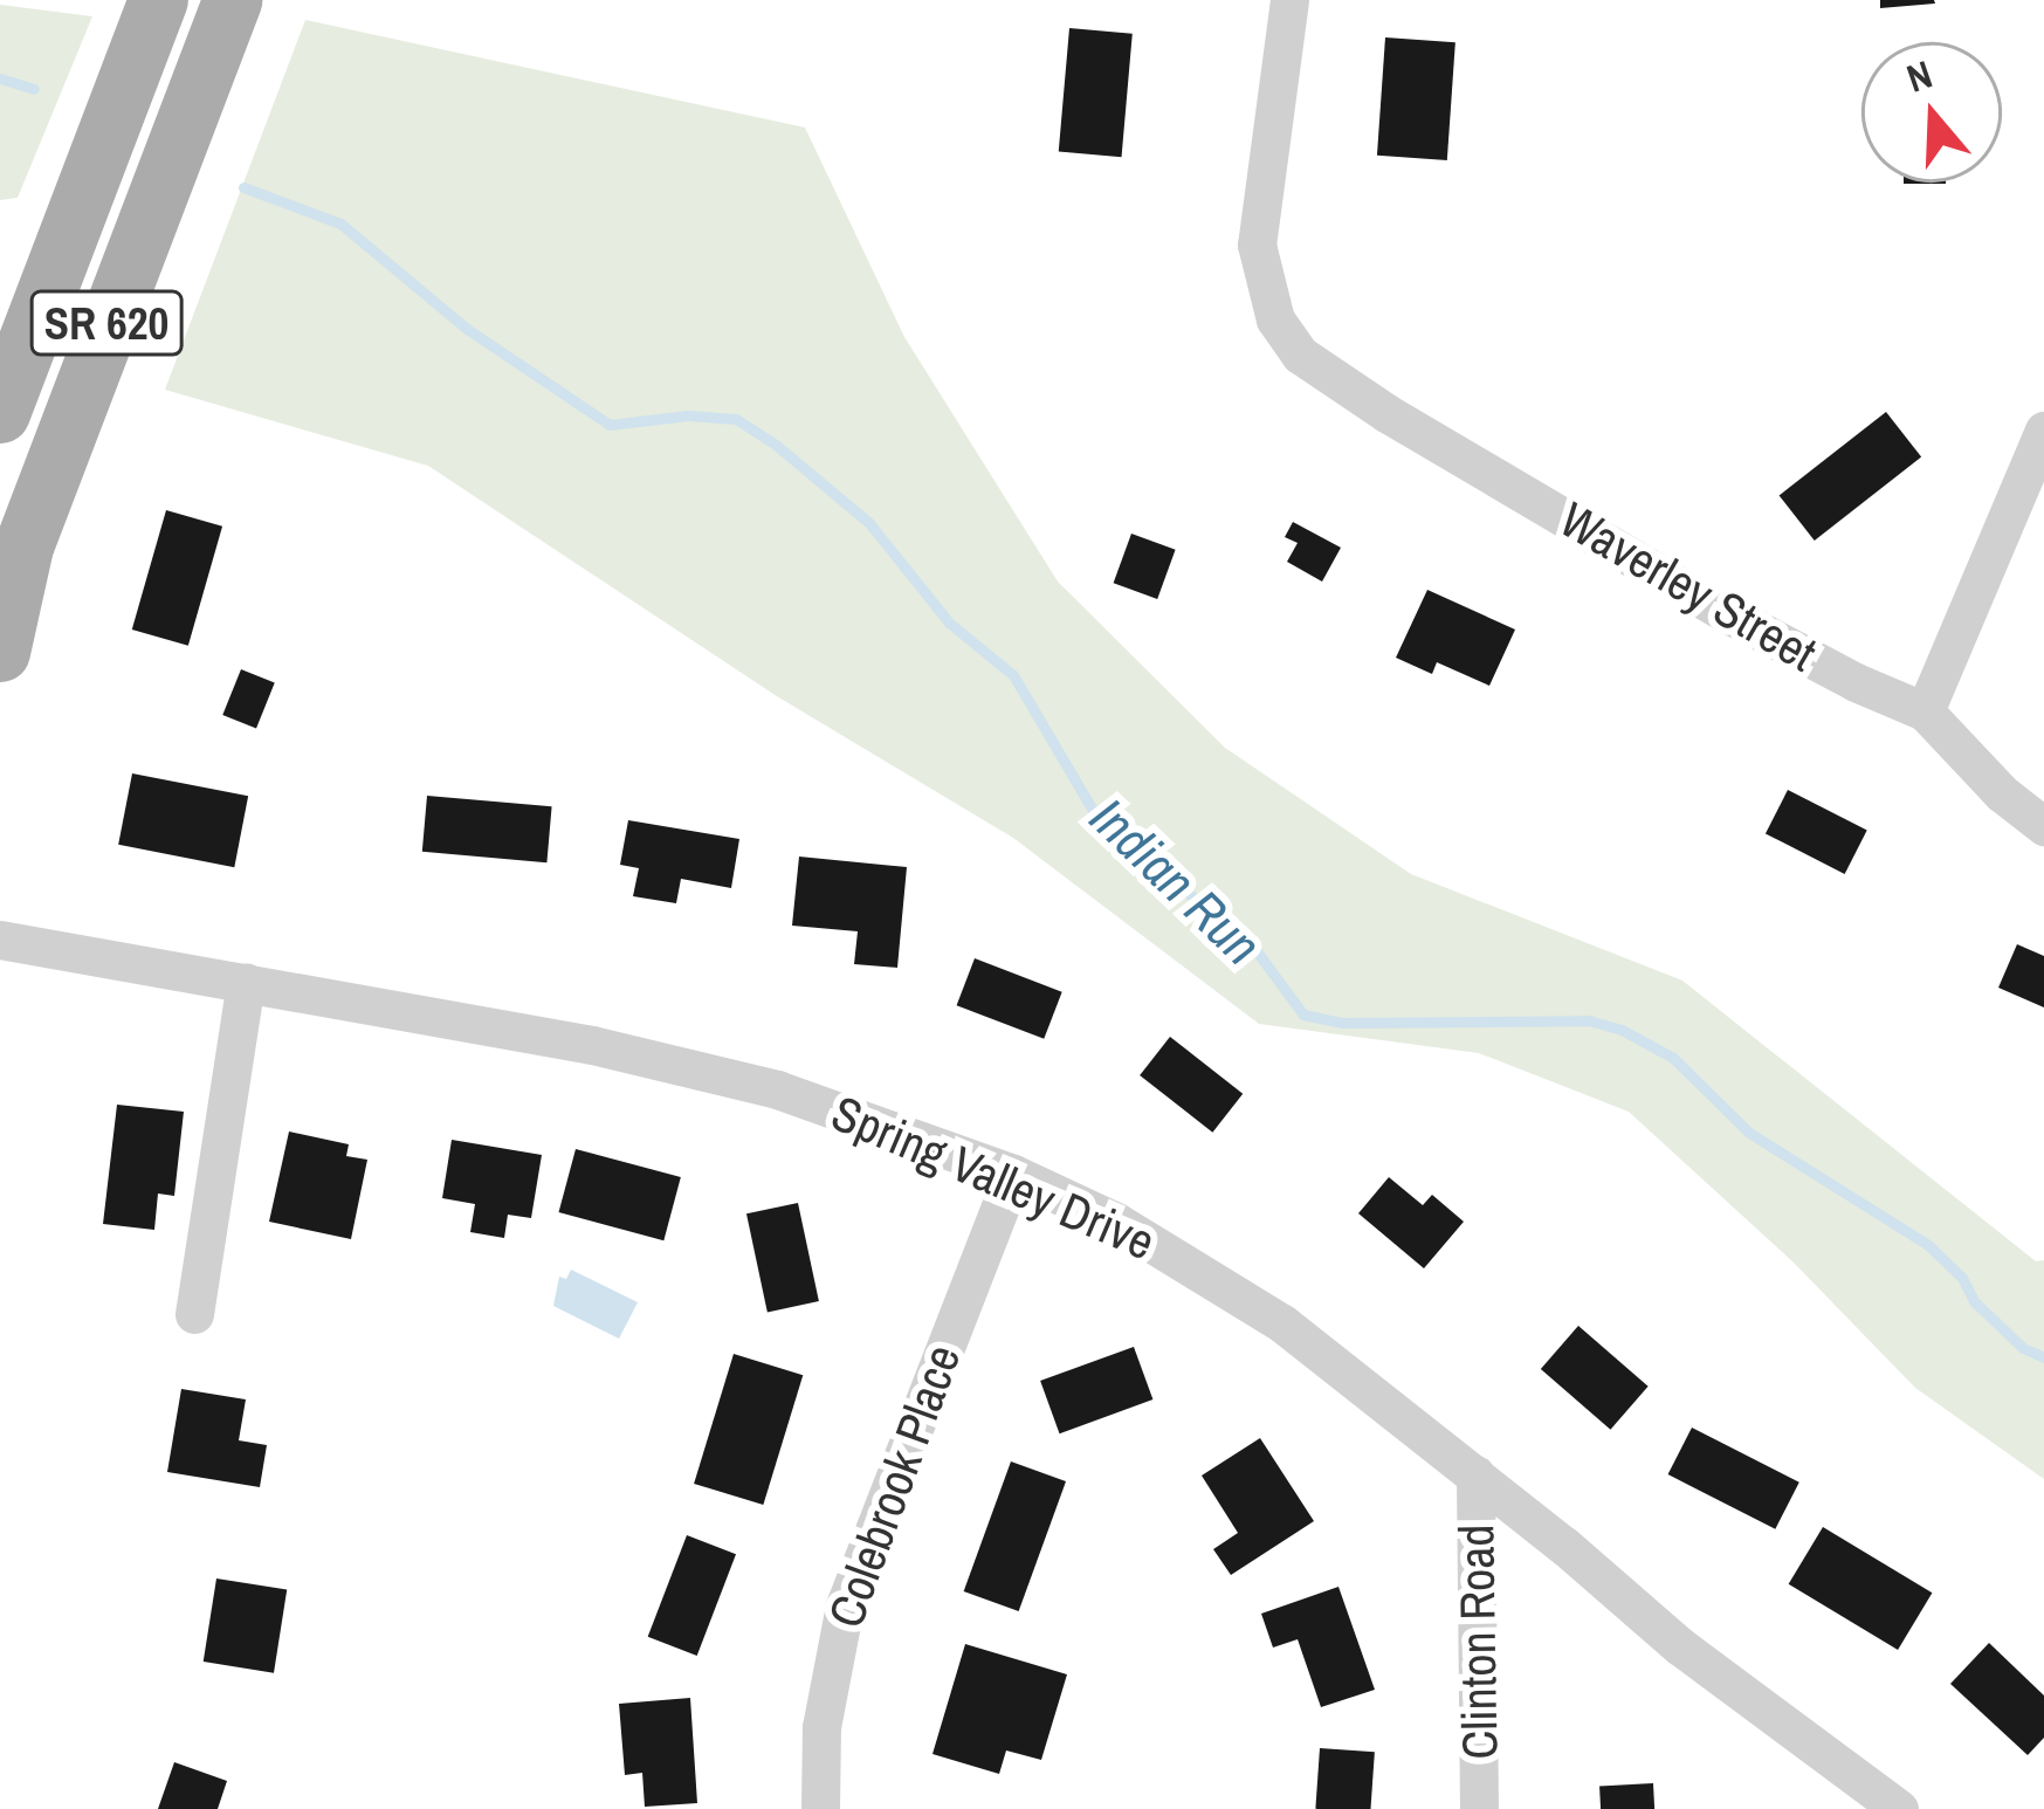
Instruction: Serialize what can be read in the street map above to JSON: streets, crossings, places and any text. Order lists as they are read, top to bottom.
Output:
{
  "streets": {
    "main road": ["SR 620"],
    "street": [
      "Waverley Street",
      "Spring Valley Drive",
      "Colebrook Place",
      "Clinton Road"
    ]
  },
  "crossings": [
    ["Spring Valley Drive", "Colebrook Place"],
    ["Spring Valley Drive", "Clinton Road"]
  ],
  "water": ["Indian Run"],
  "north": "top"
}
